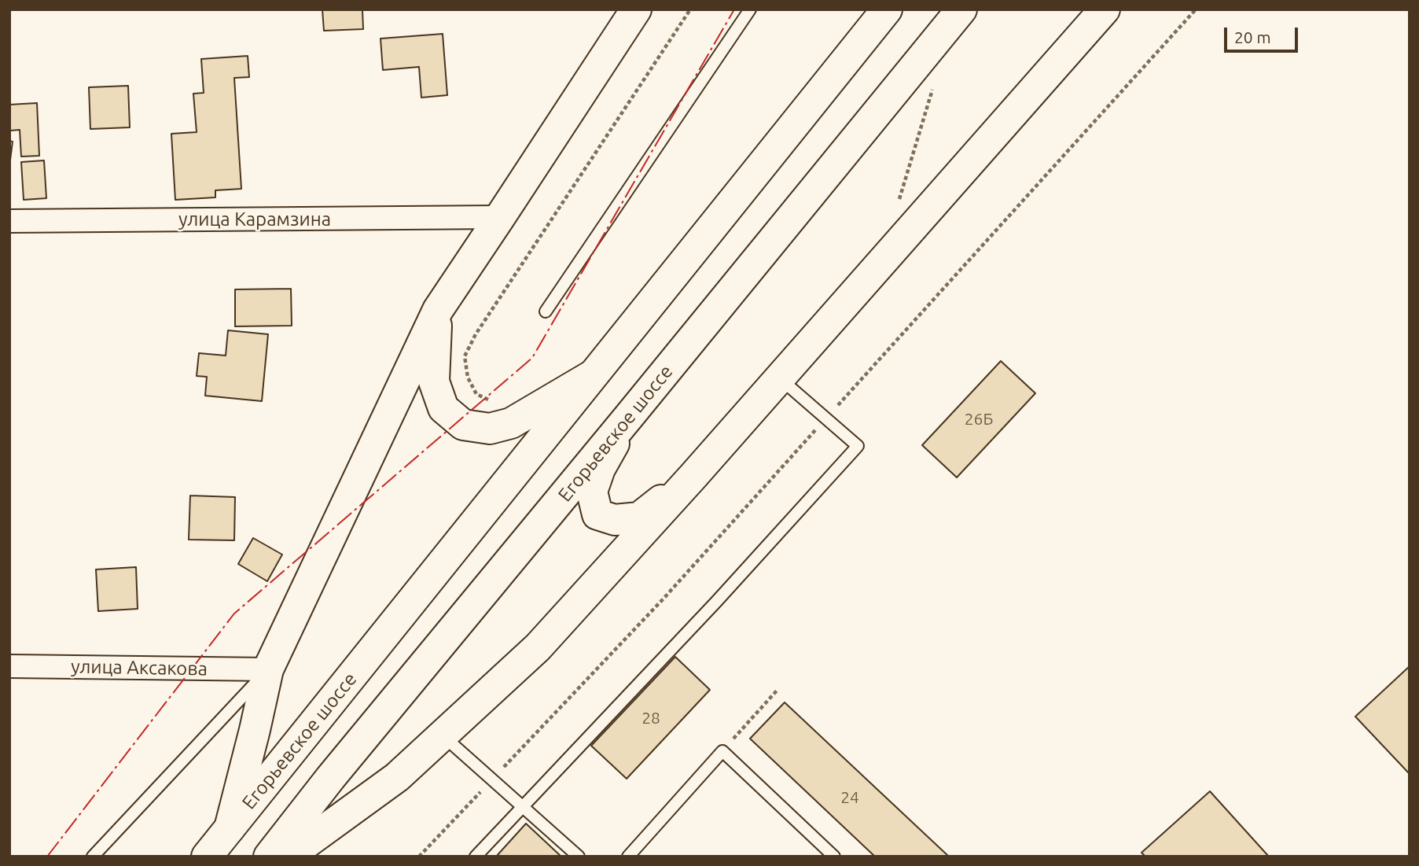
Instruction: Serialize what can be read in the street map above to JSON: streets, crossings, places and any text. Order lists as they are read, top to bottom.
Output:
{
  "streets": {
    "street": ["улица Карамзина", "Егорьевское шоссе", "улица Аксакова"]
  },
  "house_numbers": ["26Б", "28", "24"],
  "scale_bar": "20 m"
}
